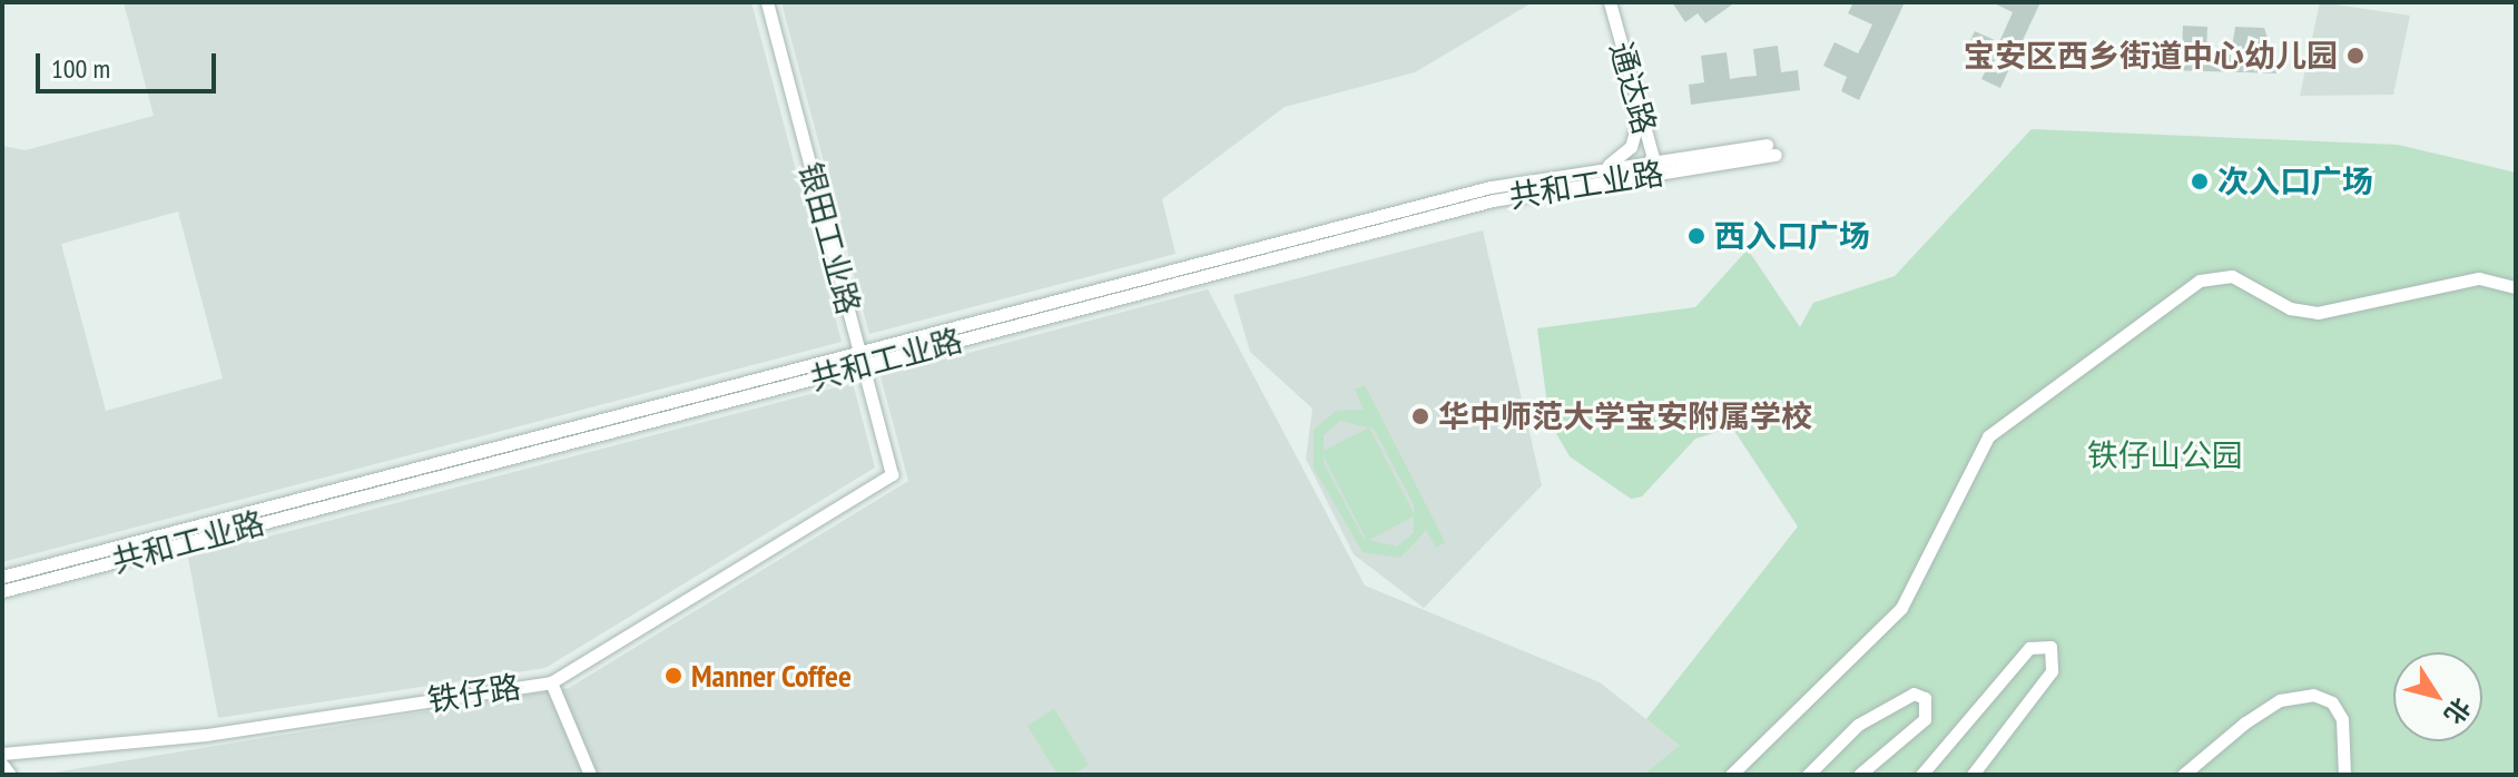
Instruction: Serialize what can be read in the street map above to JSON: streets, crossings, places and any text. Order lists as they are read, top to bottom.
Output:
{
  "streets": {
    "street": [
      "通达路",
      "共和工业路",
      "银田工业路",
      "铁仔路"
    ]
  },
  "crossings": [
    ["通达路", "共和工业路"],
    ["共和工业路", "银田工业路"],
    ["银田工业路", "铁仔路"]
  ],
  "parks": ["铁仔山公园"],
  "places": [
    "宝安区西乡街道中心幼儿园",
    "次入口广场",
    "西入口广场",
    "华中师范大学宝安附属学校",
    "Manner Coffee"
  ],
  "scale_bar": "100 m",
  "north": "bottom right"
}
